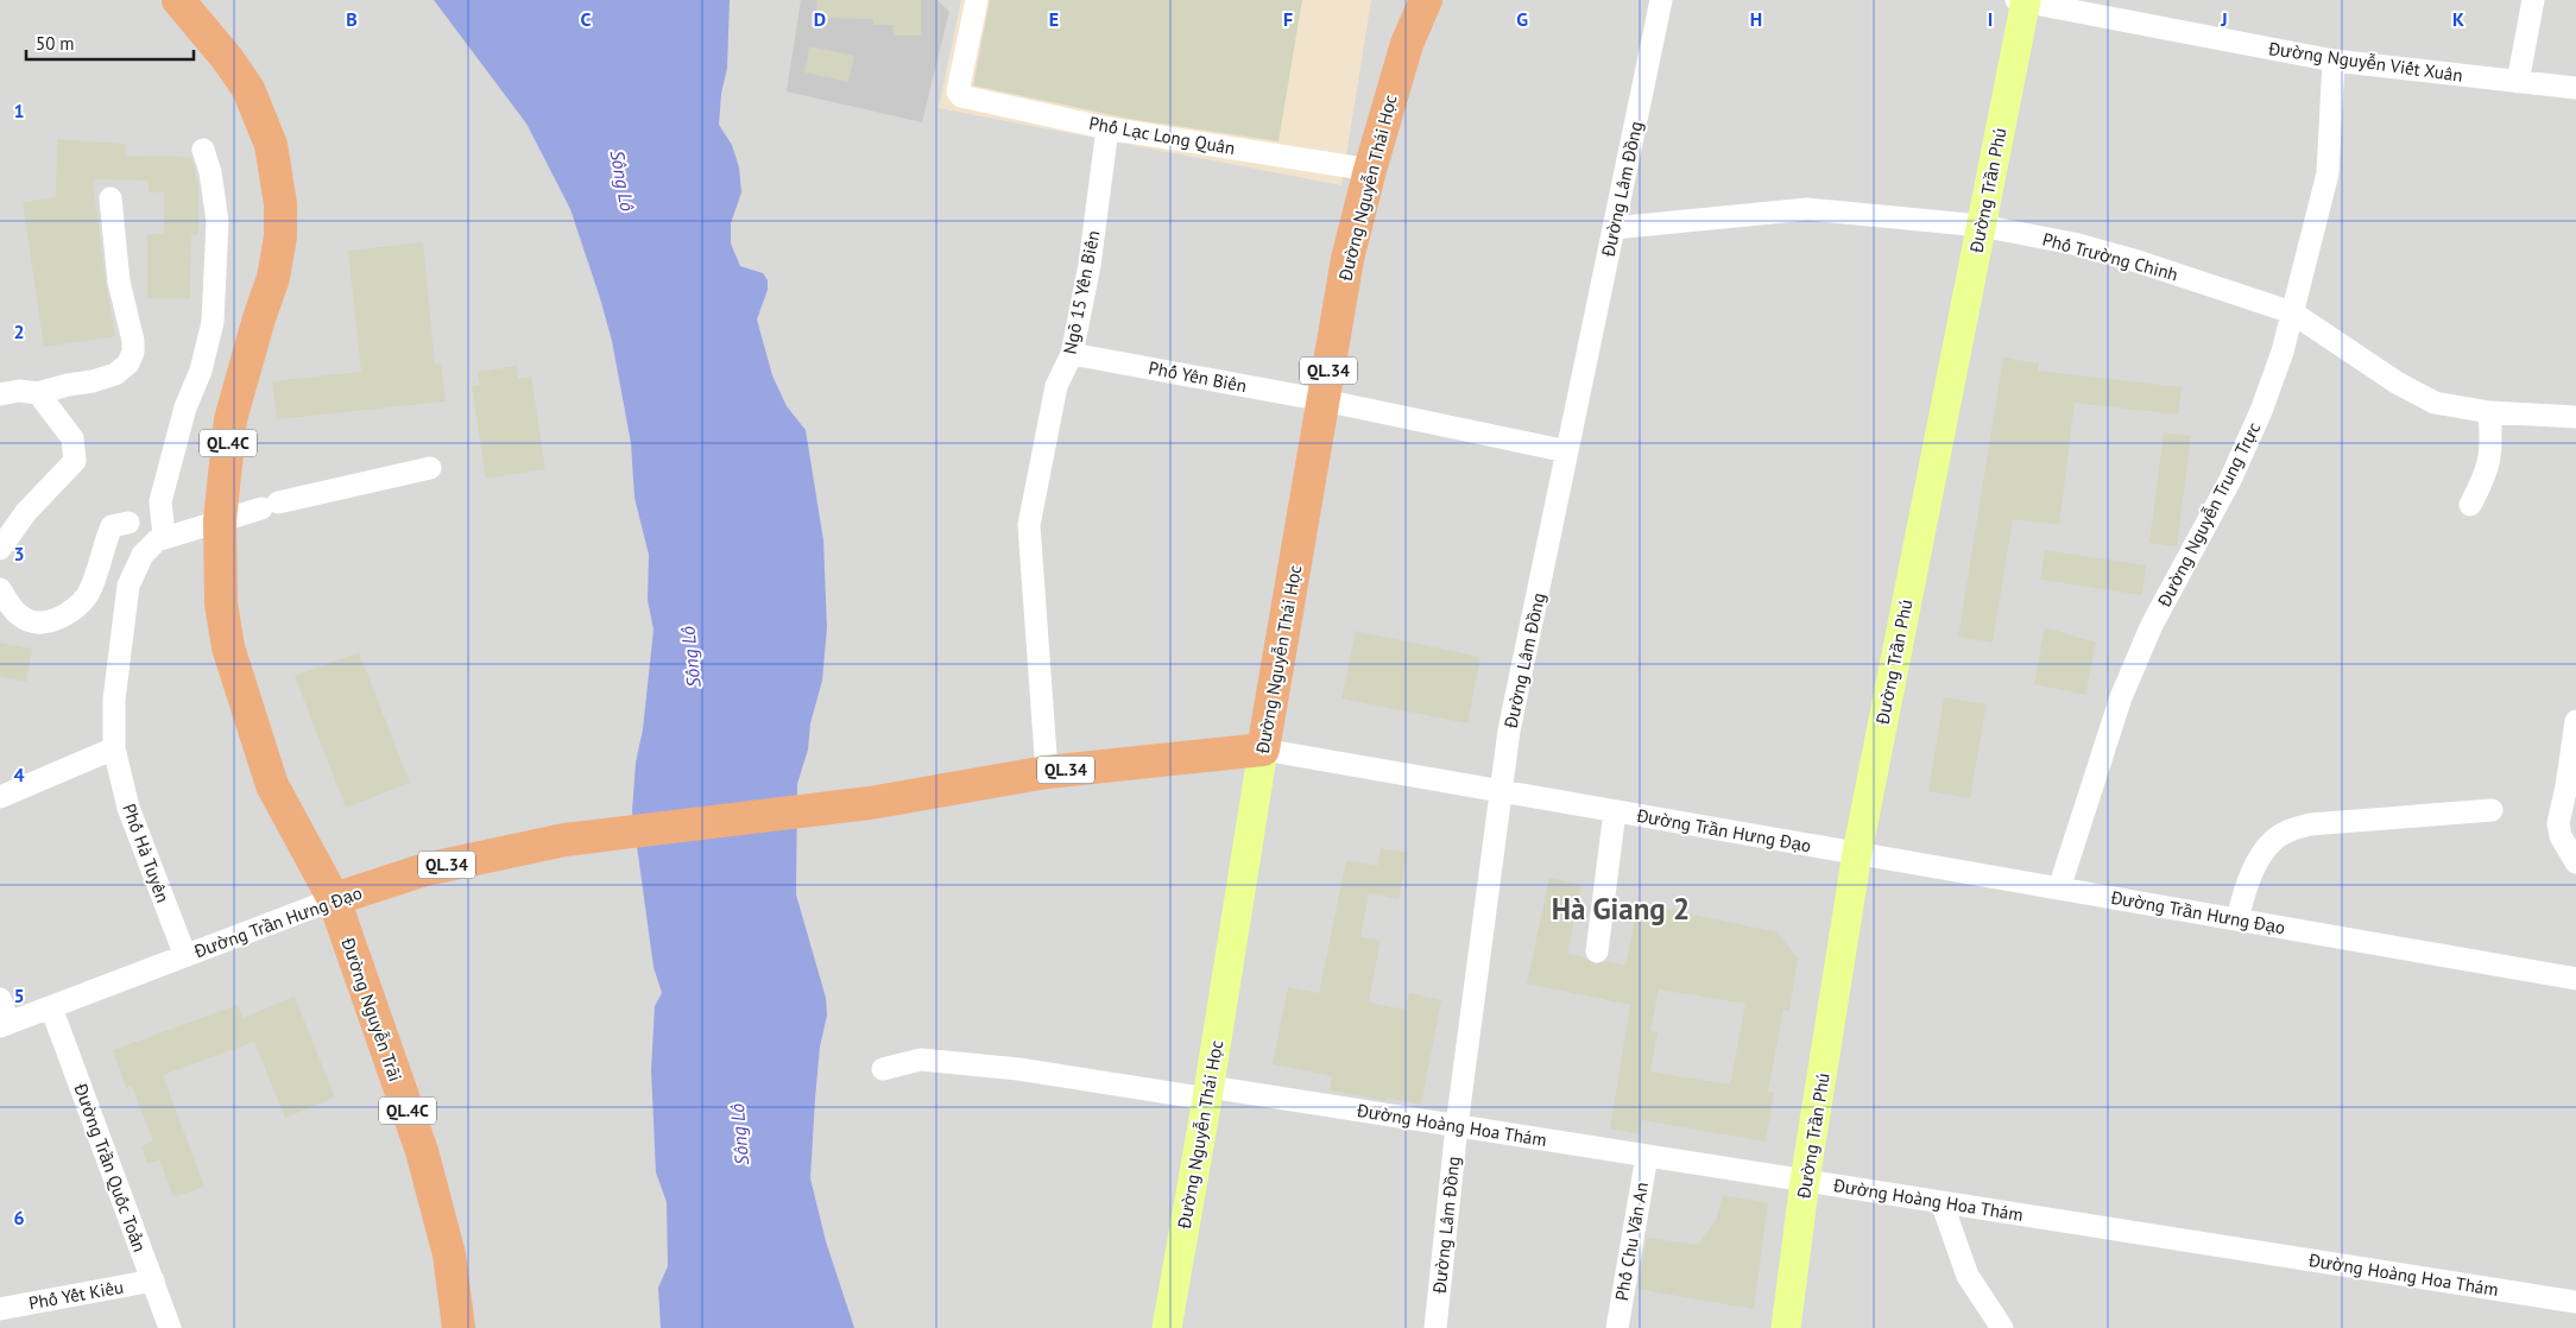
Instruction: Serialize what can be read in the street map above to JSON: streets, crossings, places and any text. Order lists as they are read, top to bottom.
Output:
{
  "streets": {
    "highway": [
      "Đường Nguyễn Thái Học",
      "QL.34",
      "QL.4C",
      "Đường Trần Hưng Đạo",
      "Đường Nguyễn Trãi"
    ],
    "main road": ["Đường Trần Phú"],
    "street": [
      "Đường Nguyễn Viết Xuân",
      "Phố Lạc Long Quân",
      "Đường Lâm Đồng",
      "Phố Trường Chinh",
      "Ngõ 15 Yên Biên",
      "Phố Yên Biên",
      "Đường Nguyễn Trung Trực",
      "Phố Hà Tuyên",
      "Đường Hoàng Hoa Thám",
      "Đường Trần Quốc Toản",
      "Phố Chu Văn An",
      "Phố Yết Kiêu"
    ]
  },
  "crossings": [
    ["Đường Nguyễn Viết Xuân", "Đường Trần Phú"],
    ["Đường Nguyễn Viết Xuân", "Đường Nguyễn Trung Trực"],
    ["Phố Lạc Long Quân", "Đường Nguyễn Thái Học"],
    ["Phố Lạc Long Quân", "Ngõ 15 Yên Biên"],
    ["Đường Nguyễn Thái Học", "Phố Yên Biên"],
    ["Đường Nguyễn Thái Học", "Đường Trần Hưng Đạo"],
    ["Đường Nguyễn Thái Học", "Đường Hoàng Hoa Thám"],
    ["Đường Lâm Đồng", "Phố Trường Chinh"],
    ["Đường Lâm Đồng", "Phố Yên Biên"],
    ["Đường Lâm Đồng", "Đường Trần Hưng Đạo"],
    ["Đường Lâm Đồng", "Đường Hoàng Hoa Thám"],
    ["Đường Trần Phú", "Phố Trường Chinh"],
    ["Đường Trần Phú", "Đường Trần Hưng Đạo"],
    ["Đường Trần Phú", "Đường Hoàng Hoa Thám"],
    ["Phố Trường Chinh", "Đường Nguyễn Trung Trực"],
    ["Ngõ 15 Yên Biên", "Phố Yên Biên"],
    ["Ngõ 15 Yên Biên", "Đường Trần Hưng Đạo"],
    ["QL.4C", "Đường Trần Hưng Đạo"],
    ["QL.4C", "Đường Nguyễn Trãi"],
    ["Đường Nguyễn Trung Trực", "Đường Trần Hưng Đạo"],
    ["Đường Trần Hưng Đạo", "Phố Hà Tuyên"],
    ["Đường Trần Hưng Đạo", "Đường Nguyễn Trãi"],
    ["Đường Trần Hưng Đạo", "Đường Trần Quốc Toản"],
    ["Đường Hoàng Hoa Thám", "Phố Chu Văn An"],
    ["Đường Trần Quốc Toản", "Phố Yết Kiêu"]
  ],
  "districts": ["Hà Giang 2"],
  "water": ["Sông Lô"],
  "scale_bar": "50 m",
  "grid": {
    "columns": [
      "B",
      "C",
      "D",
      "E",
      "F",
      "G",
      "H",
      "I",
      "J",
      "K"
    ],
    "rows": [
      "1",
      "2",
      "3",
      "4",
      "5",
      "6"
    ]
  }
}
